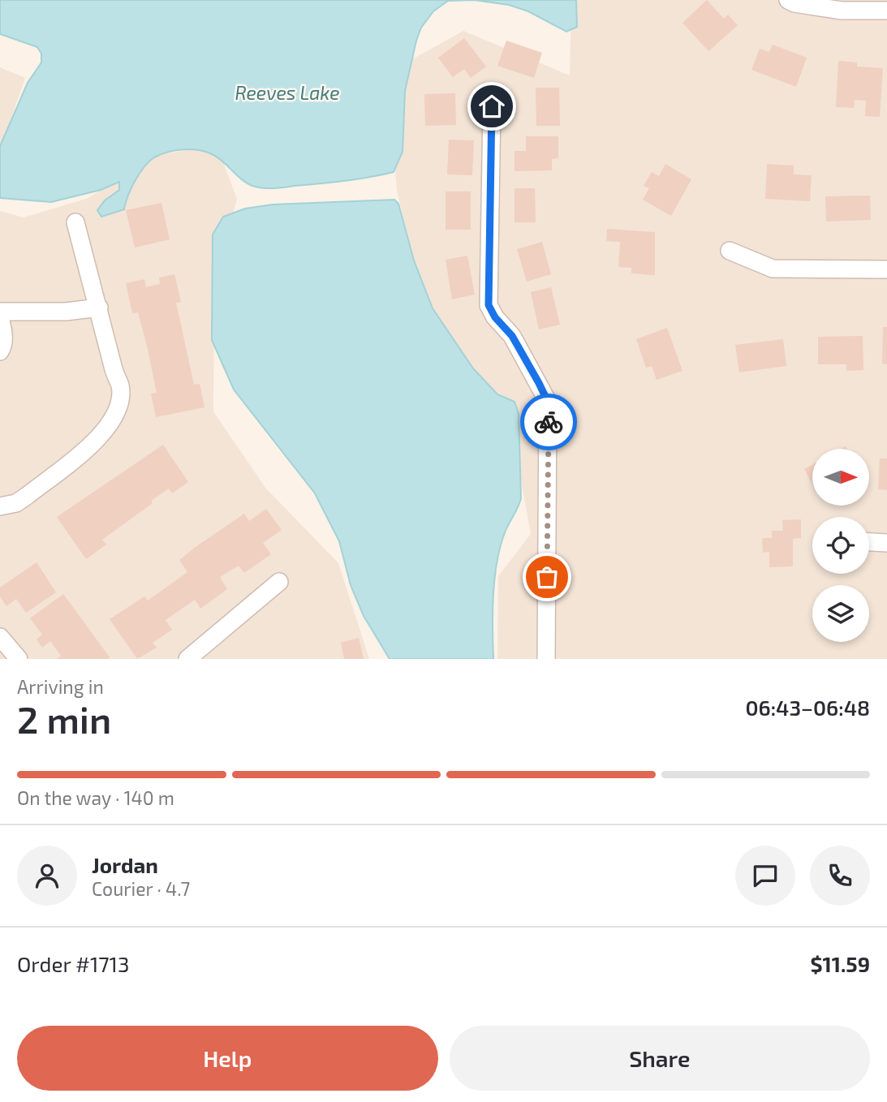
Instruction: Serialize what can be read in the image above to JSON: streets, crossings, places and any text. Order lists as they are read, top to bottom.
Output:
{
  "water": ["Reeves Lake"],
  "north": "right",
  "page": {
    "heading": ["2 min", "Arriving in", "06:43–06:48"],
    "panel": [
      "Jordan",
      "Courier · 4.7",
      "Order #1713",
      "$11.59"
    ],
    "bar": "On the way · 140 m",
    "buttons": ["Help", "Share"]
  }
}
